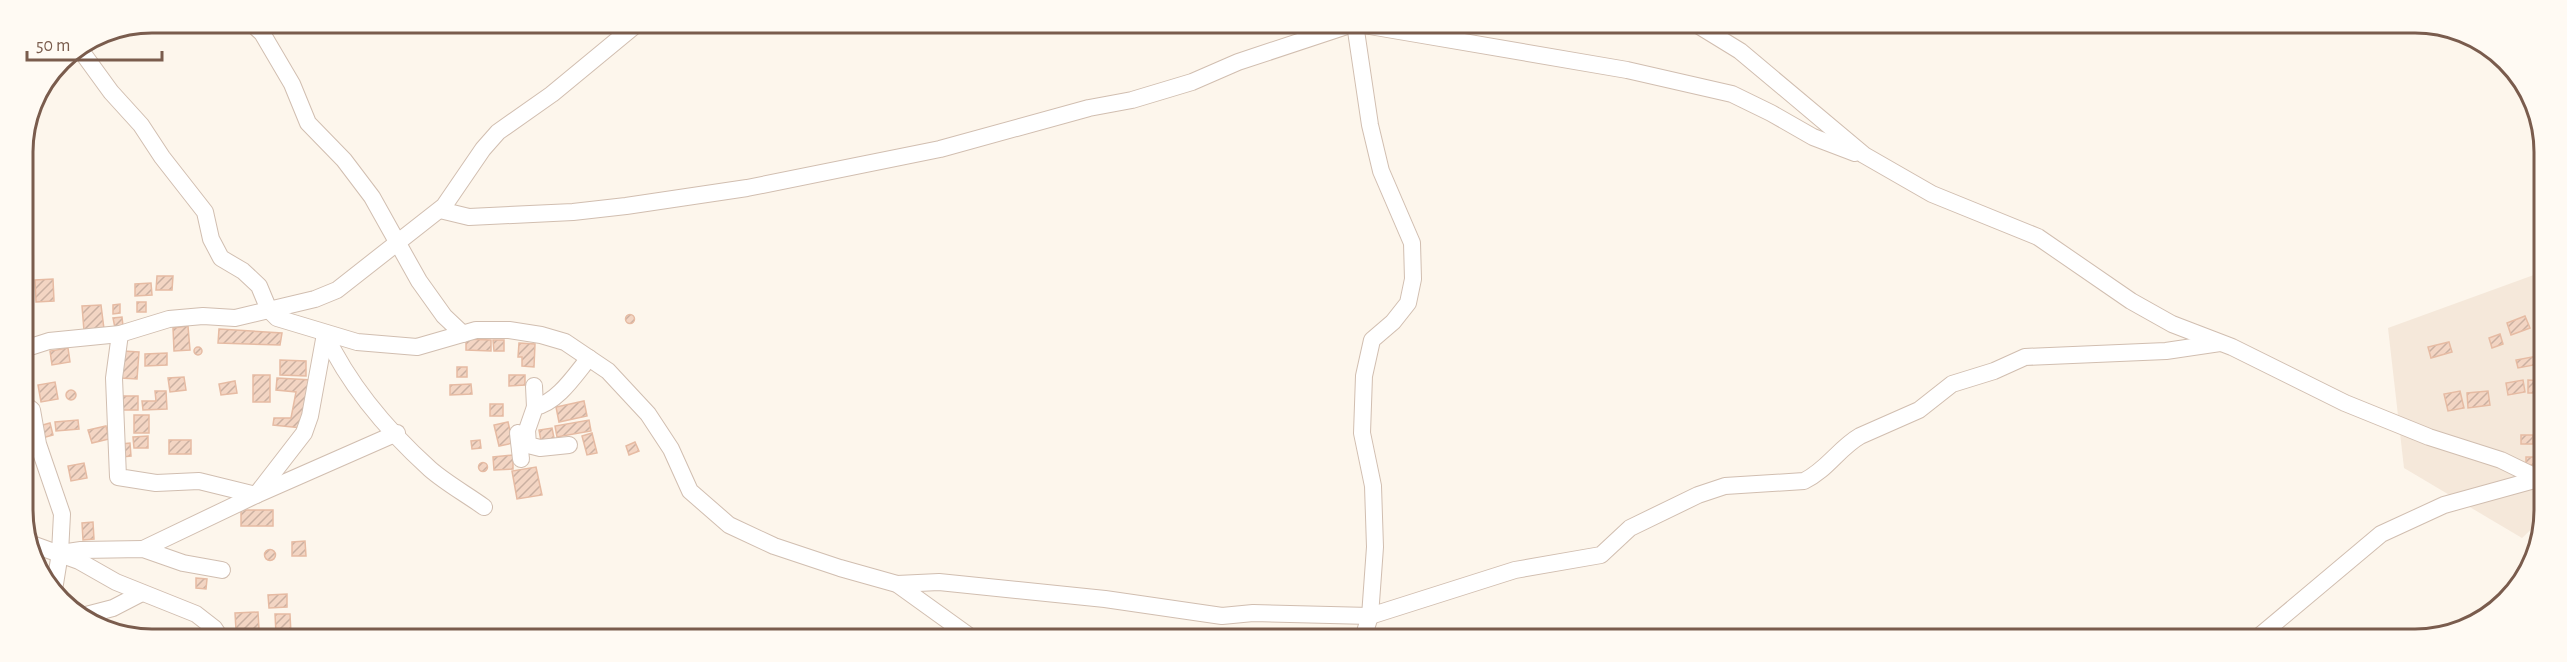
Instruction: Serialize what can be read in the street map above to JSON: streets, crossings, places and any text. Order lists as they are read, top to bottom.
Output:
{
  "scale_bar": "50 m"
}
